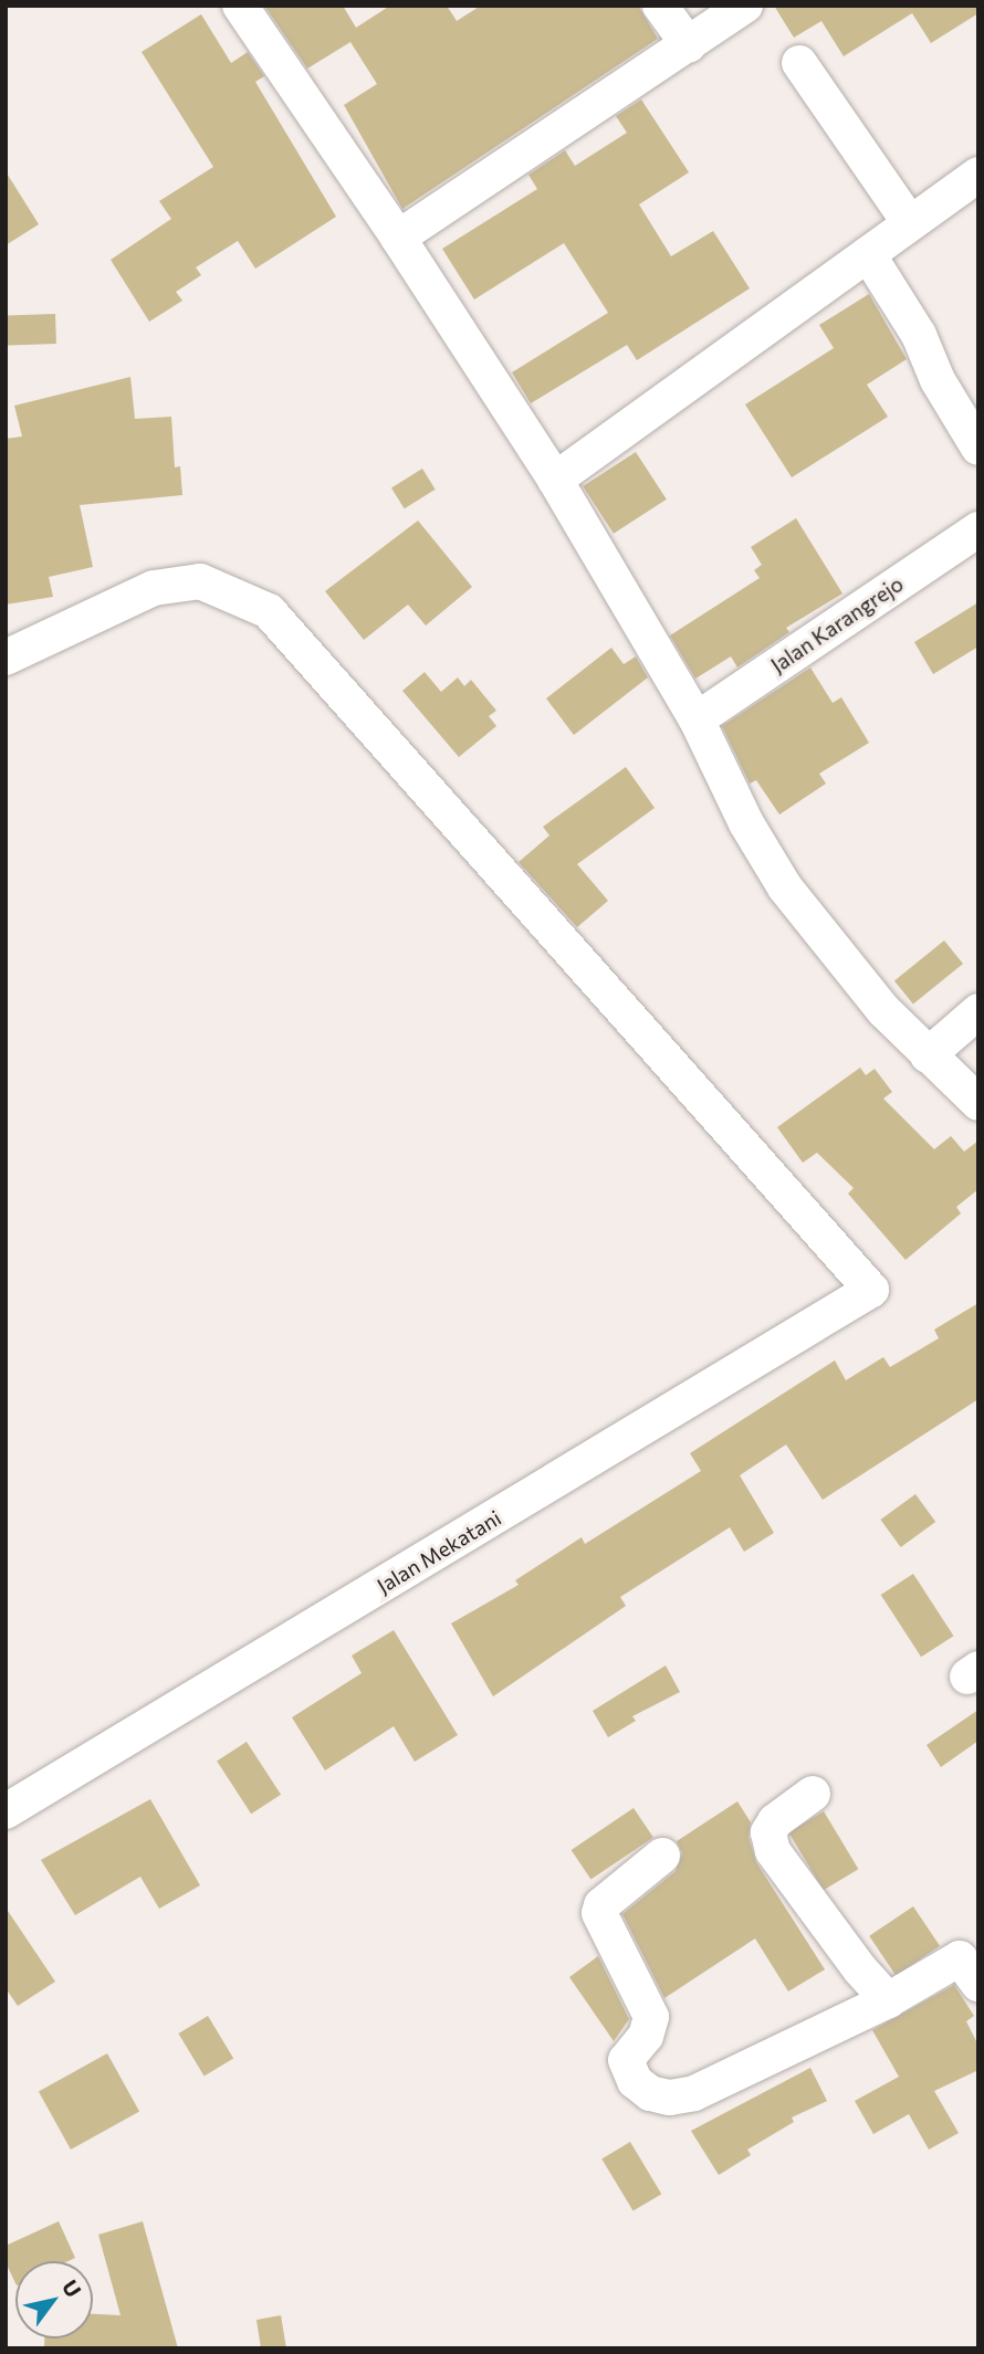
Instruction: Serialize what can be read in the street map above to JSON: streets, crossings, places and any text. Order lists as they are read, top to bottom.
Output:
{
  "streets": {
    "street": ["Jalan Karangrejo", "Jalan Mekatani"]
  },
  "north": "top right"
}
